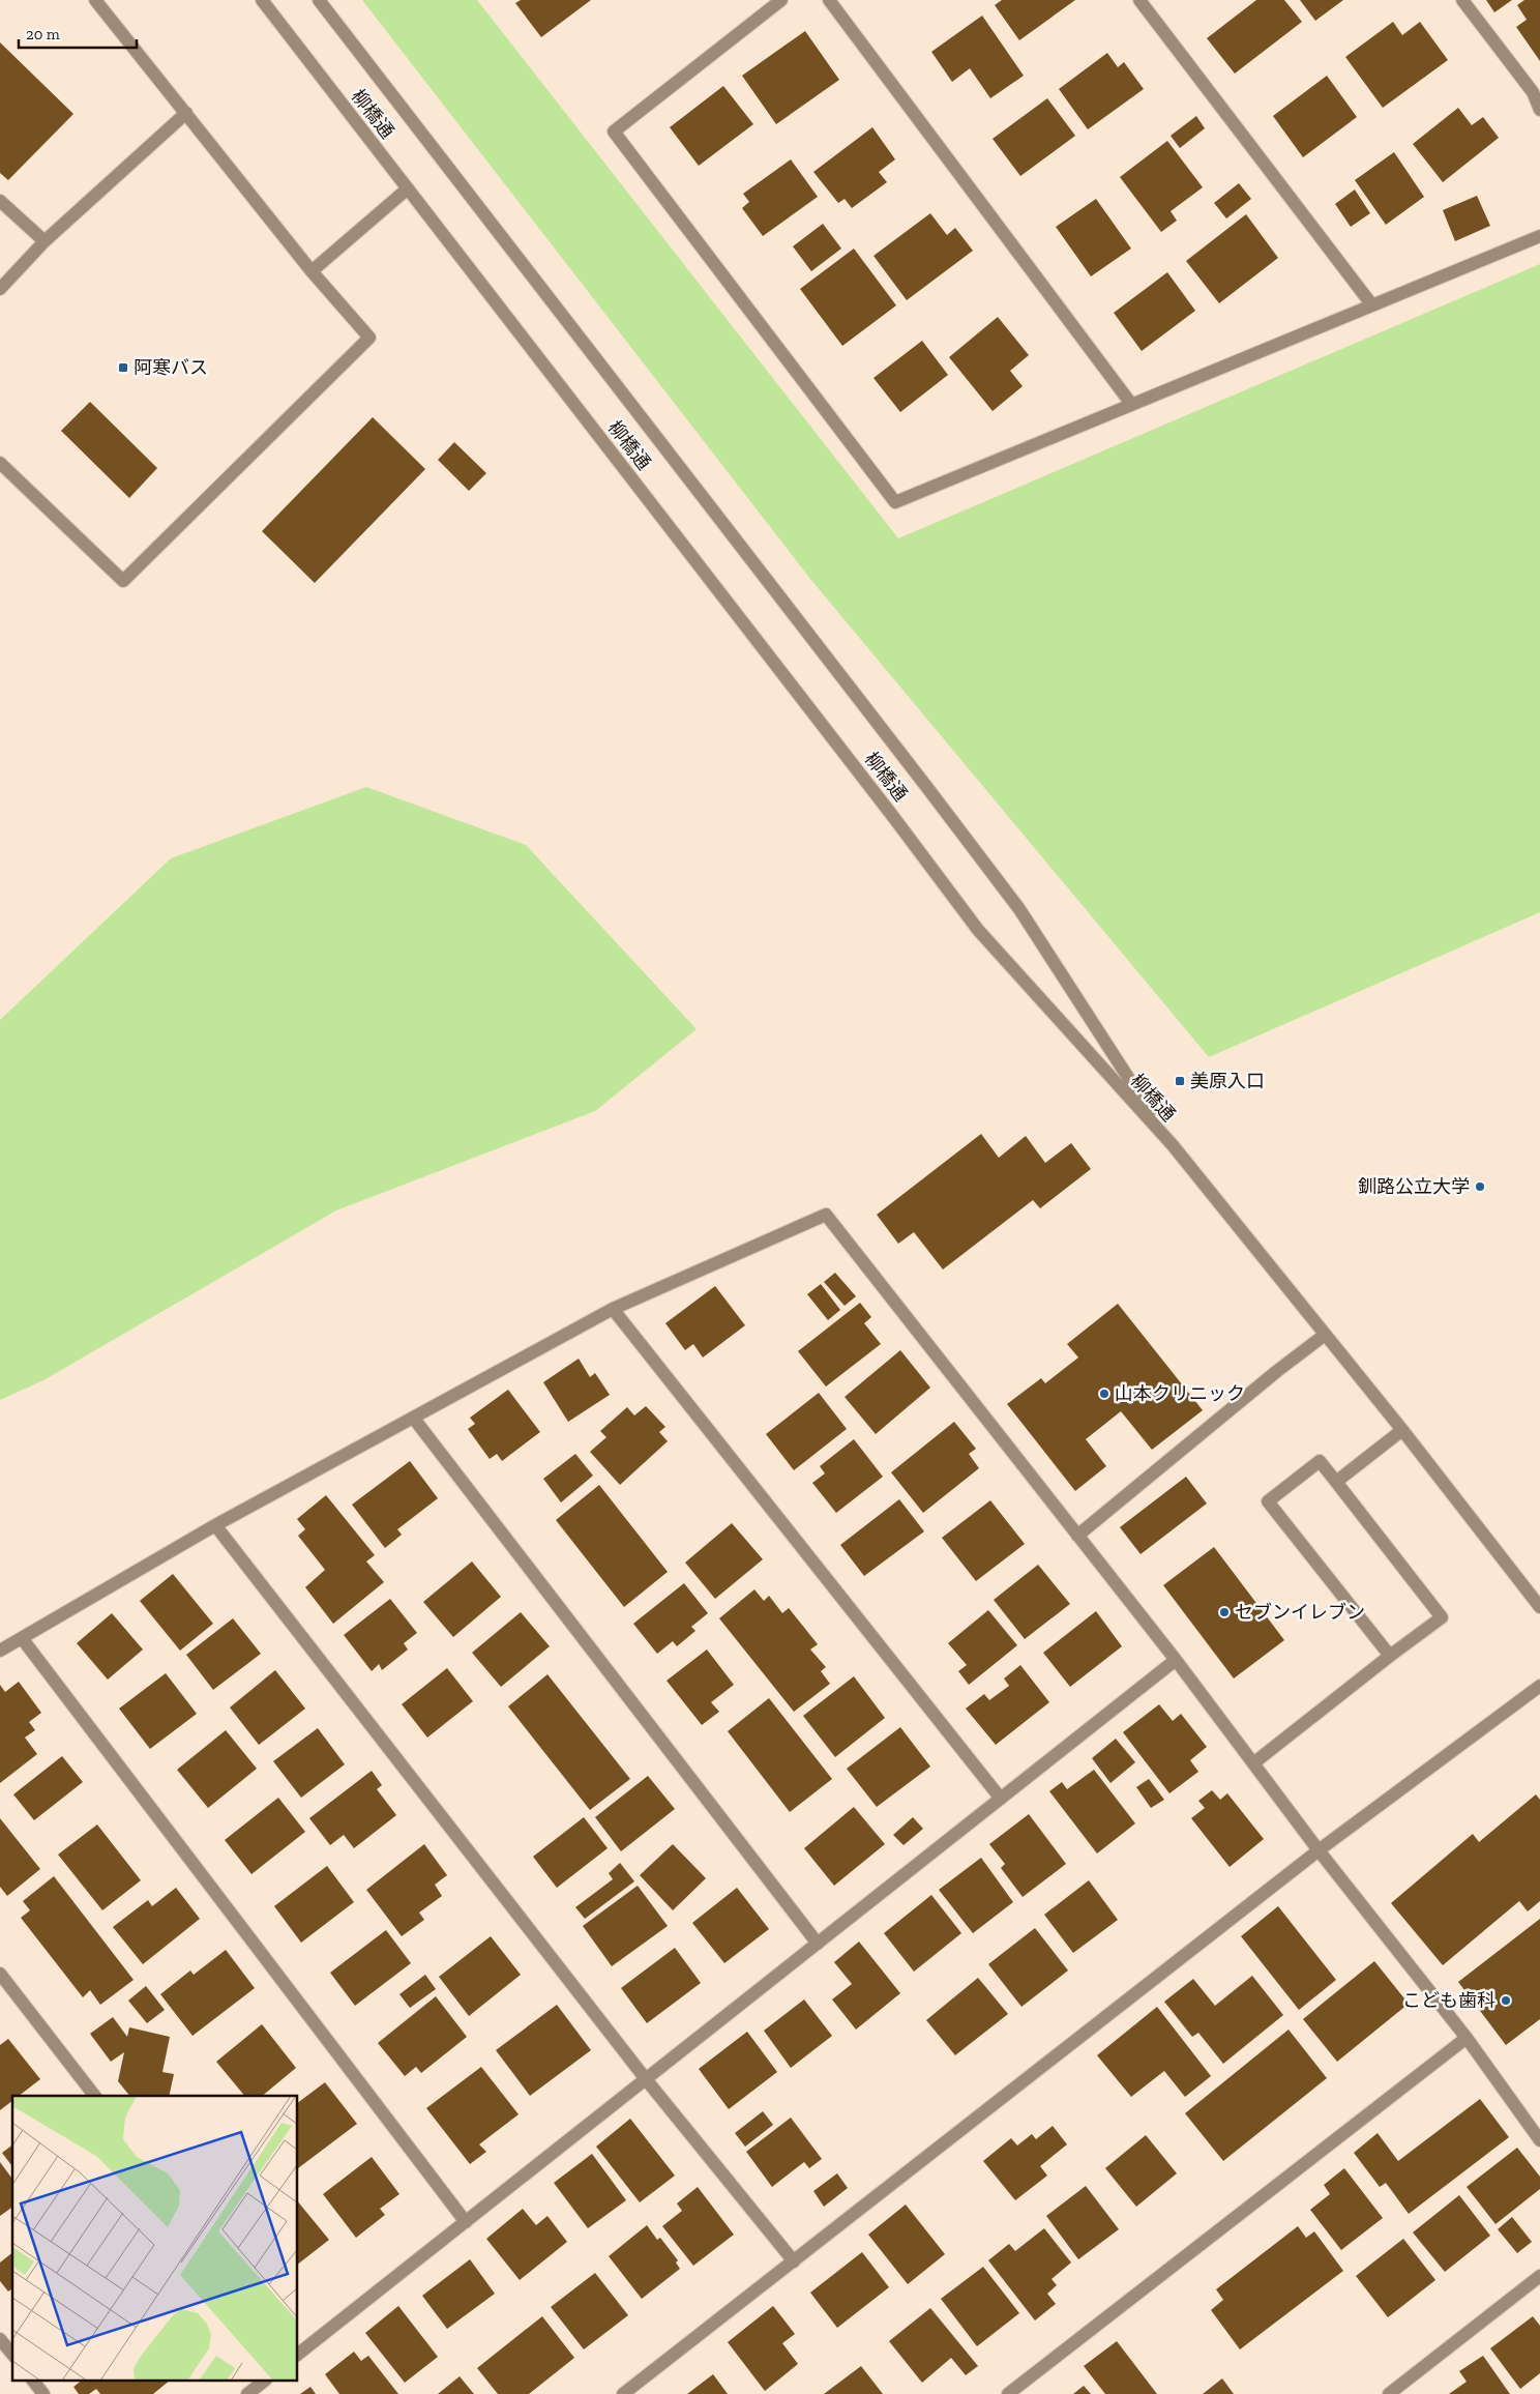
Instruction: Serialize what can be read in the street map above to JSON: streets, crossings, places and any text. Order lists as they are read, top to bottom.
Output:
{
  "streets": {
    "street": ["柳橋通"]
  },
  "places": {
    "transit": ["阿寒バス", "美原入口"],
    "other": [
      "釧路公立大学",
      "山本クリニック",
      "セブンイレブン",
      "こども歯科"
    ]
  },
  "scale_bar": "20 m"
}
